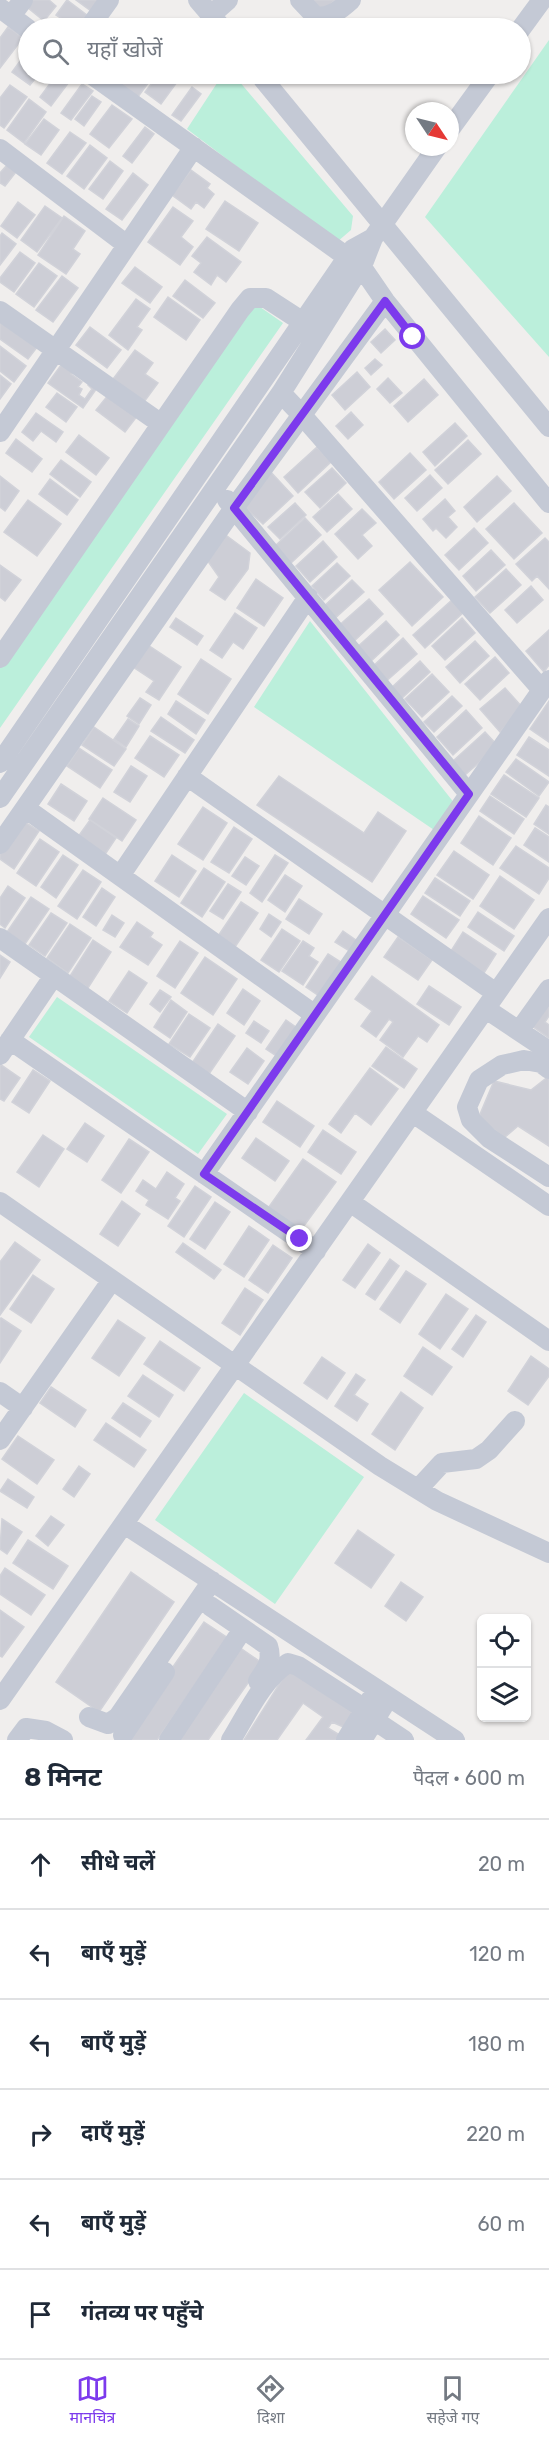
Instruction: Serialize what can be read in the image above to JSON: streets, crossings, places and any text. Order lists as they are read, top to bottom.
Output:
{
  "north": "bottom right",
  "page": {
    "search": "यहाँ खोजें",
    "heading": ["8 मिनट", "पैदल · 600 m"],
    "list": [
      ["सीधे चलें", "20 m"],
      ["बाएँ मुड़ें", "120 m"],
      ["बाएँ मुड़ें", "180 m"],
      ["दाएँ मुड़ें", "220 m"],
      ["बाएँ मुड़ें", "60 m"],
      "गंतव्य पर पहुँचे"
    ],
    "nav": ["मानचित्र", "दिशा", "सहेजे गए"]
  }
}
